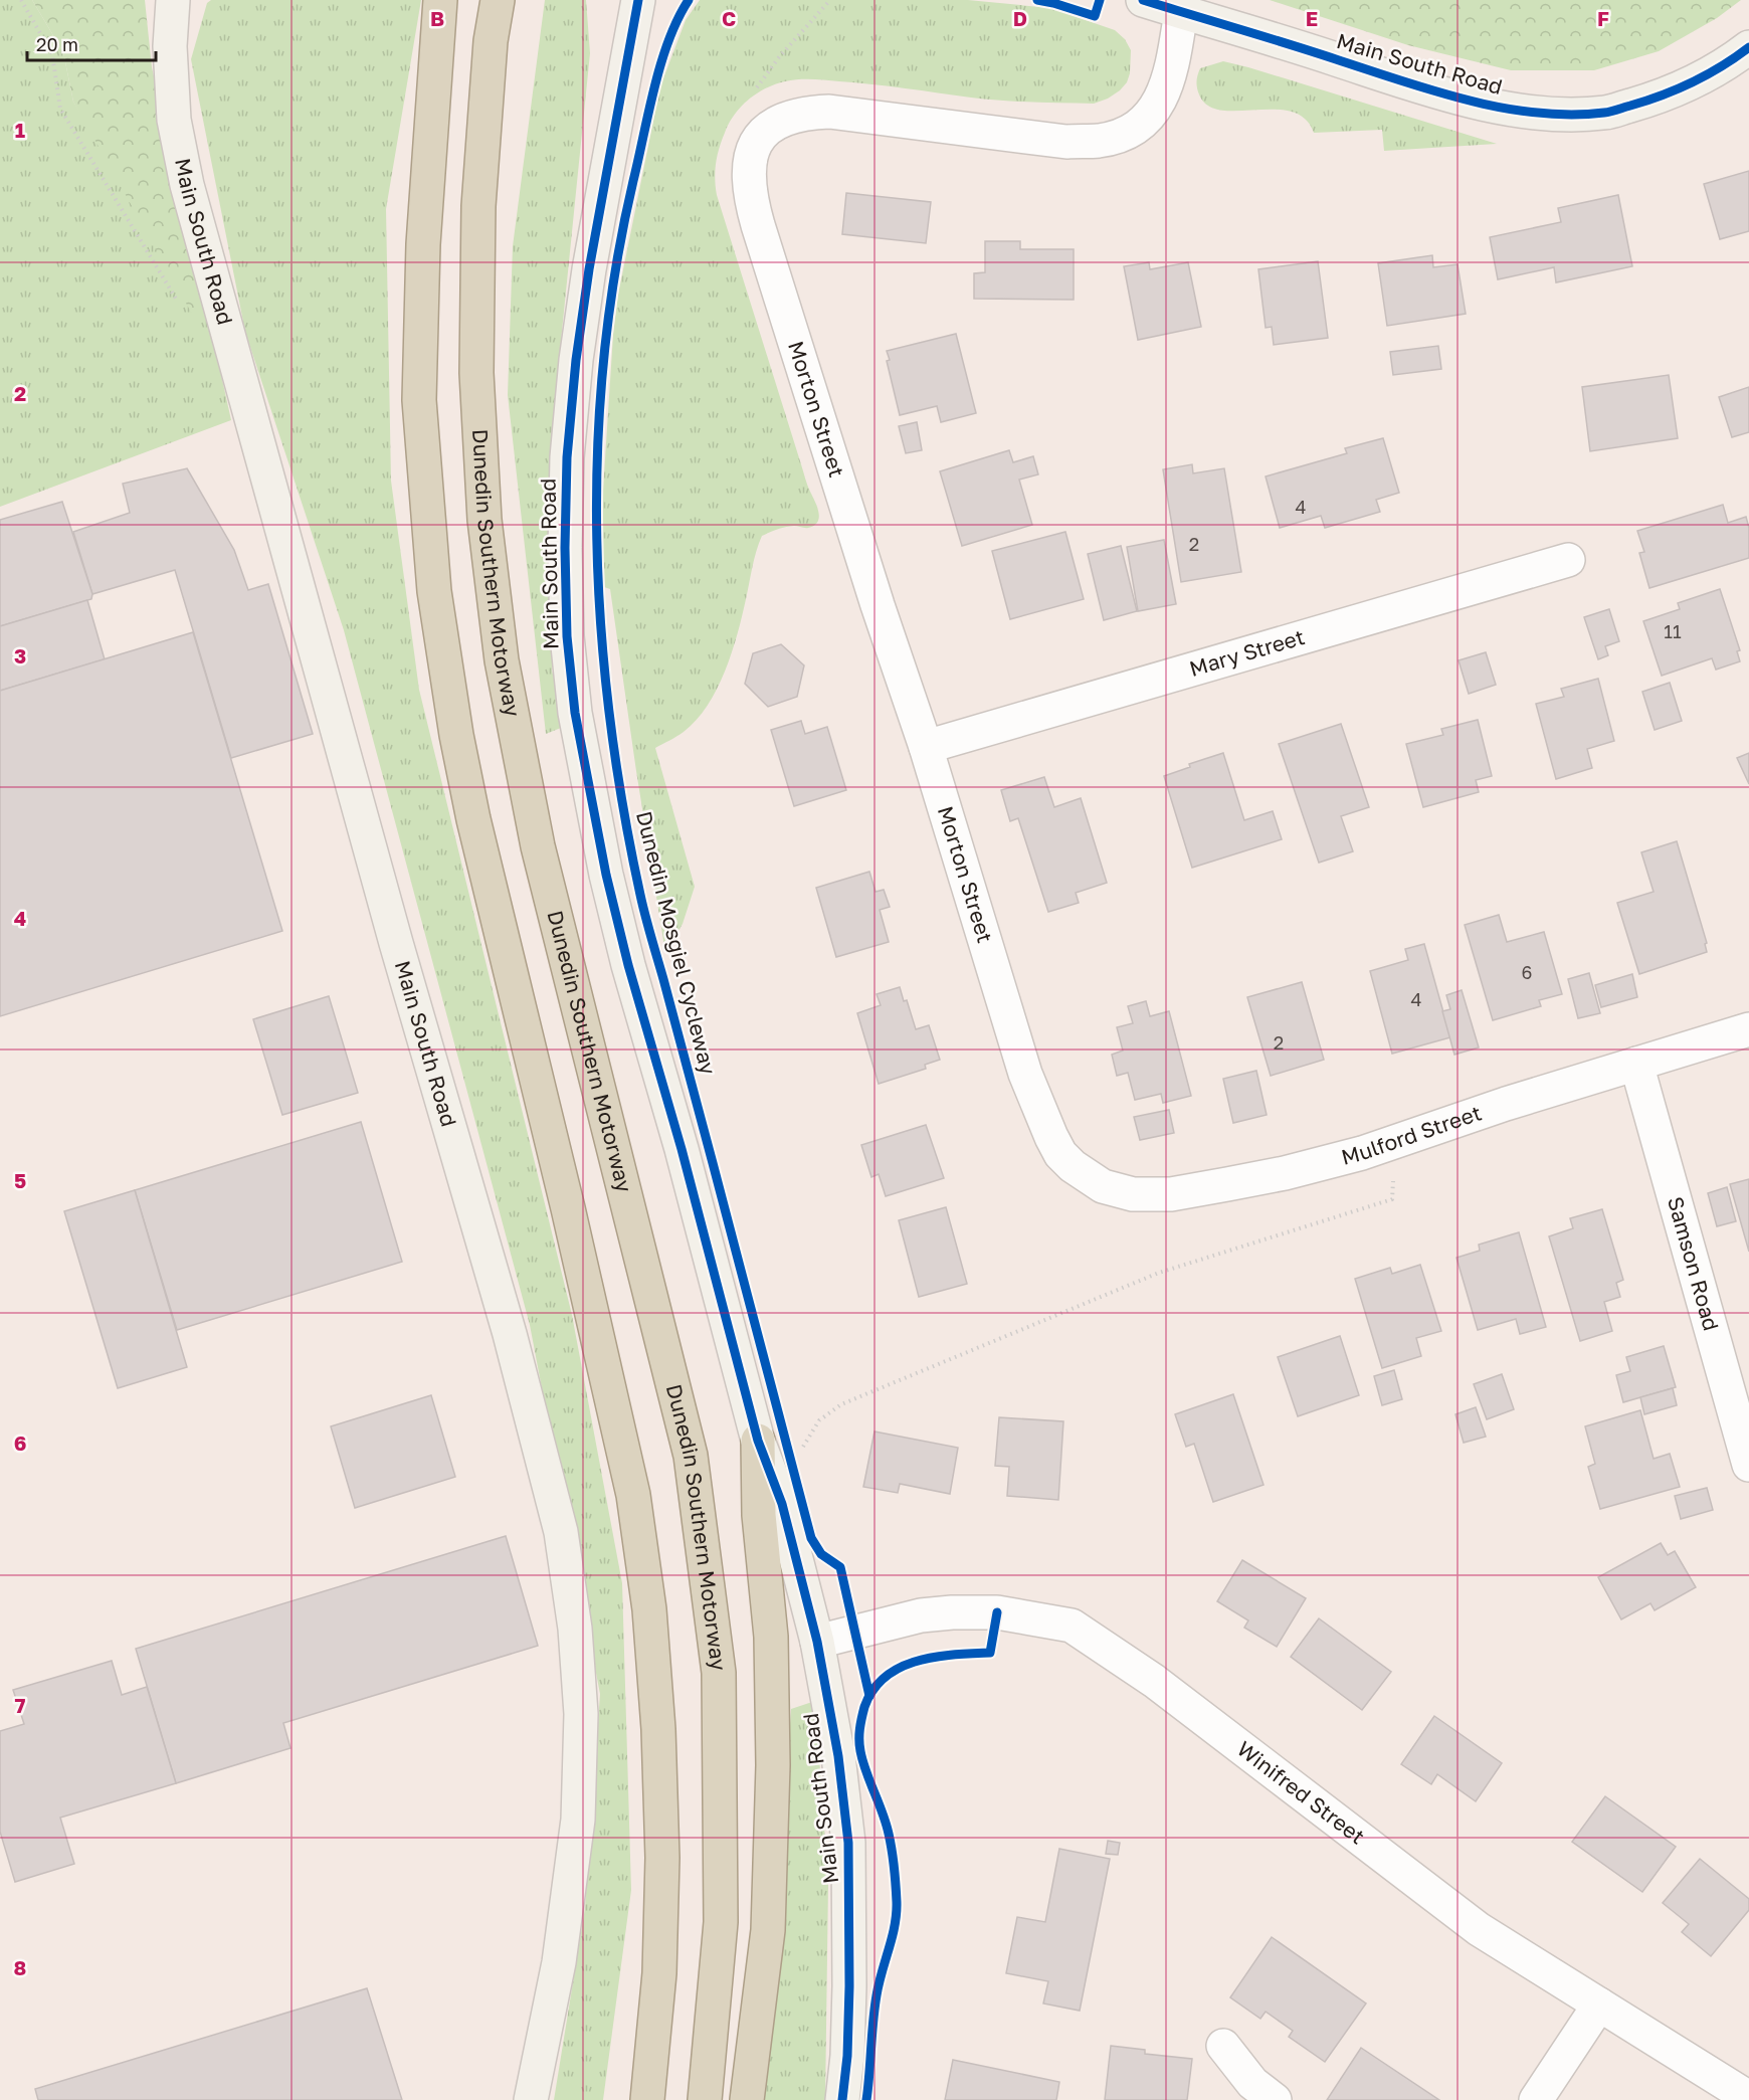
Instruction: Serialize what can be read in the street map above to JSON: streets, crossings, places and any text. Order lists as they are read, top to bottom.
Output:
{
  "streets": {
    "highway": ["Dunedin Southern Motorway"],
    "main road": ["Main South Road"],
    "street": [
      "Morton Street",
      "Mary Street",
      "Mulford Street",
      "Samson Road",
      "Winifred Street"
    ],
    "cycle path": ["Dunedin Mosgiel Cycleway"]
  },
  "crossings": [
    ["Main South Road", "Winifred Street"],
    ["Morton Street", "Mary Street"],
    ["Morton Street", "Mulford Street"],
    ["Mulford Street", "Samson Road"]
  ],
  "house_numbers": [
    "4",
    "2",
    "11",
    "6",
    "4",
    "2"
  ],
  "scale_bar": "20 m",
  "grid": {
    "columns": [
      "B",
      "C",
      "D",
      "E",
      "F"
    ],
    "rows": [
      "1",
      "2",
      "3",
      "4",
      "5",
      "6",
      "7",
      "8"
    ]
  }
}
